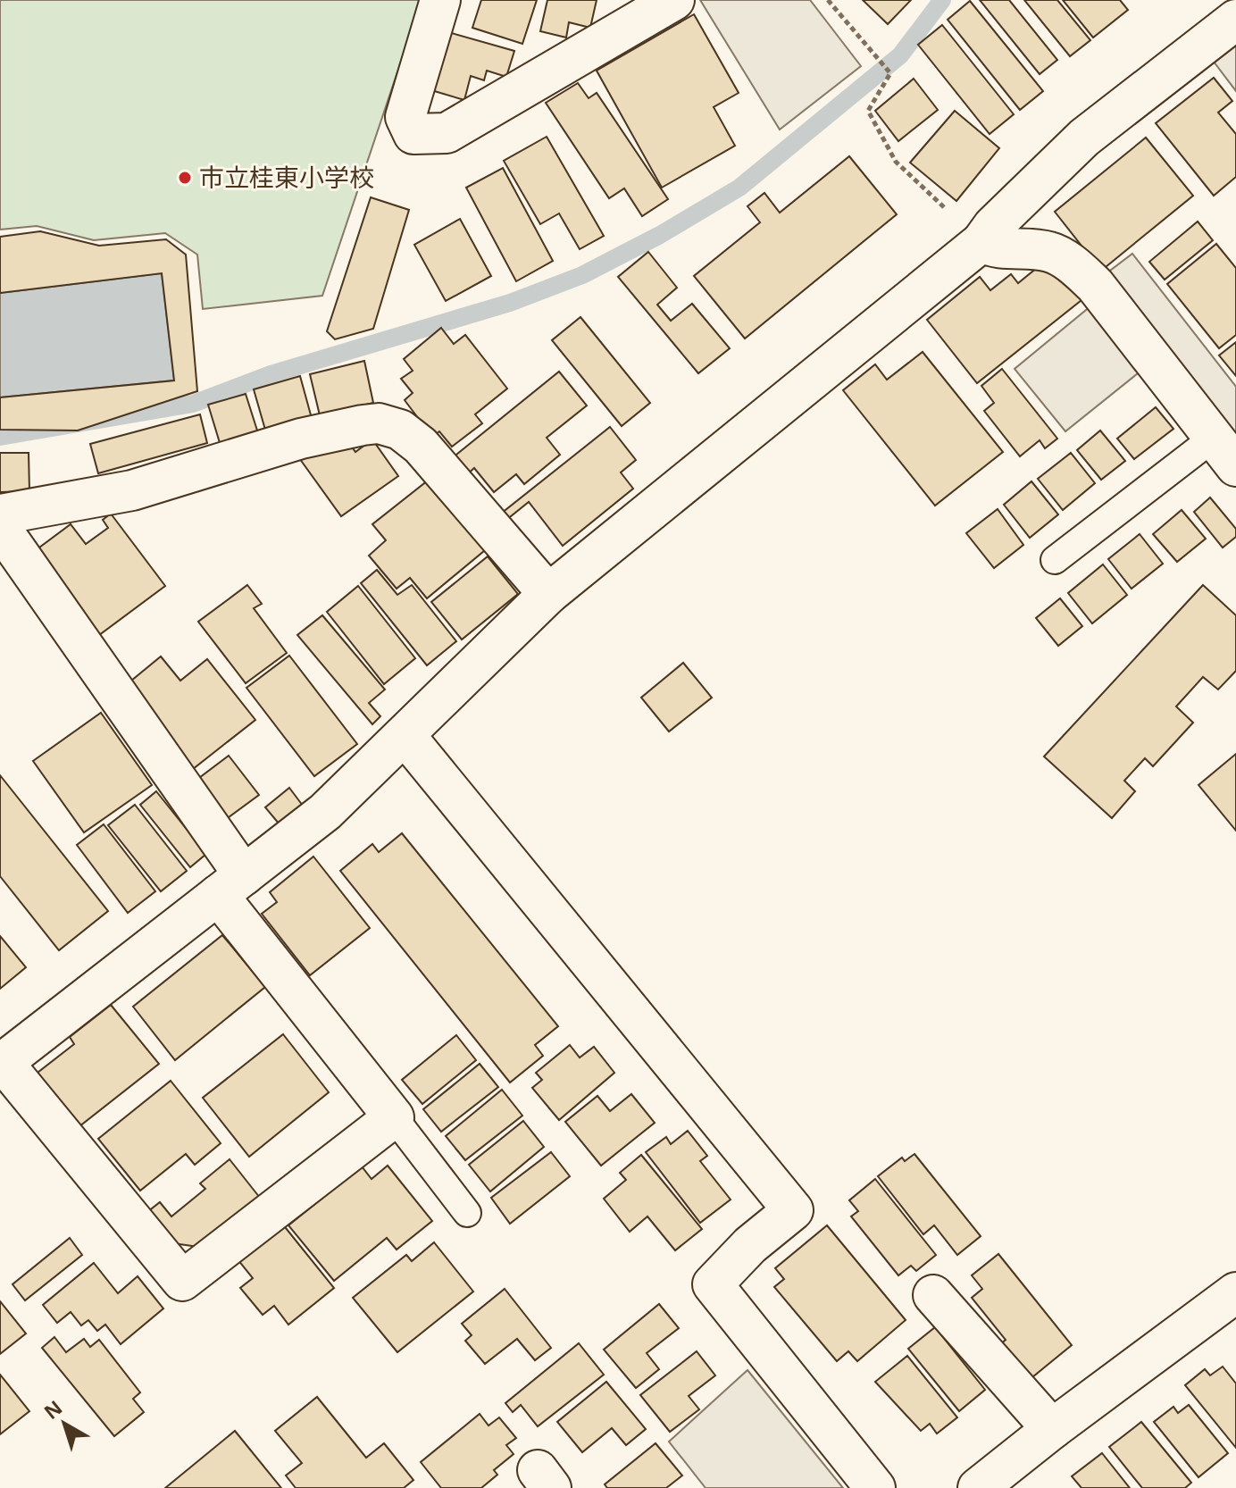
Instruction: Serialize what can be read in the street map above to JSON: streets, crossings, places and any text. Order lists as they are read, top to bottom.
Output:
{
  "places": ["市立桂東小学校"],
  "north": "top left"
}
